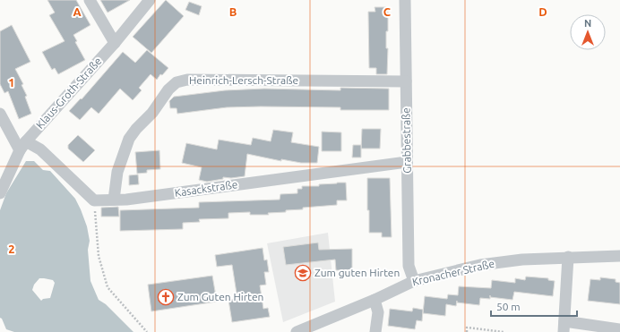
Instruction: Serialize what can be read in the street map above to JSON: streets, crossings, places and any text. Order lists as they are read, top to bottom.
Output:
{
  "streets": {
    "street": [
      "Heinrich-Lersch-Straße",
      "Klaus-Groth-Straße",
      "Grabbestraße",
      "Kasackstraße",
      "Kronacher Straße"
    ]
  },
  "crossings": [
    ["Heinrich-Lersch-Straße", "Grabbestraße"],
    ["Heinrich-Lersch-Straße", "Kasackstraße"],
    ["Grabbestraße", "Kasackstraße"],
    ["Grabbestraße", "Kronacher Straße"]
  ],
  "places": {
    "school or university": ["Zum guten Hirten"],
    "church": ["Zum Guten Hirten"]
  },
  "scale_bar": "50 m",
  "north": "top",
  "grid": {
    "columns": [
      "A",
      "B",
      "C",
      "D"
    ],
    "rows": ["1", "2"]
  }
}
